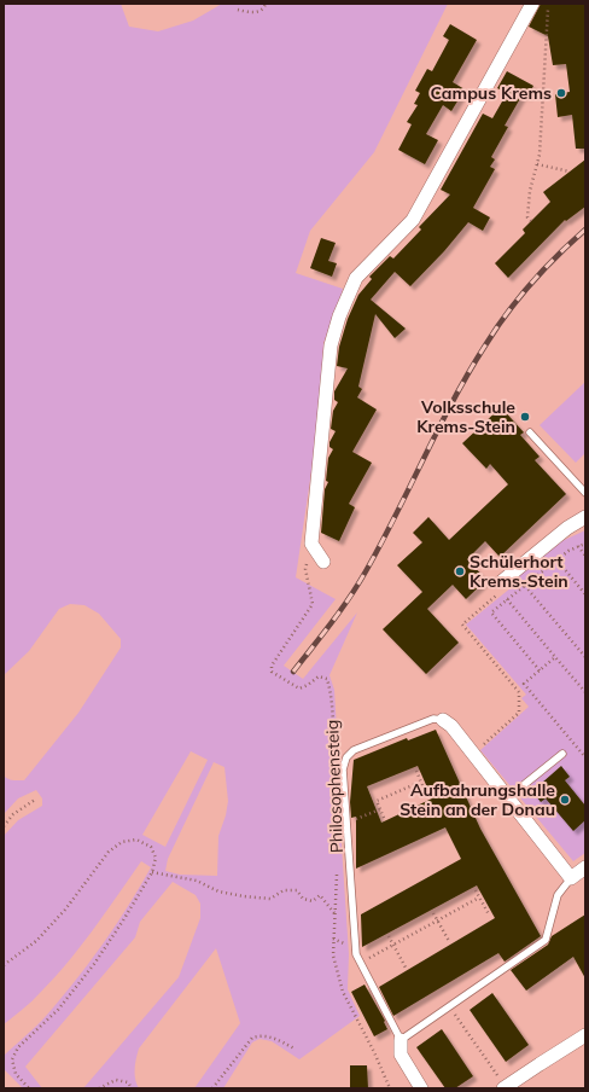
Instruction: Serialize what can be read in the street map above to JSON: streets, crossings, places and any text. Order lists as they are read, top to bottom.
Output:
{
  "streets": {
    "path": ["Philosophensteig"]
  },
  "places": [
    "Campus Krems",
    "Volksschule Krems-Stein",
    "Schülerhort Krems-Stein",
    "Aufbahrungshalle Stein an der Donau"
  ]
}
